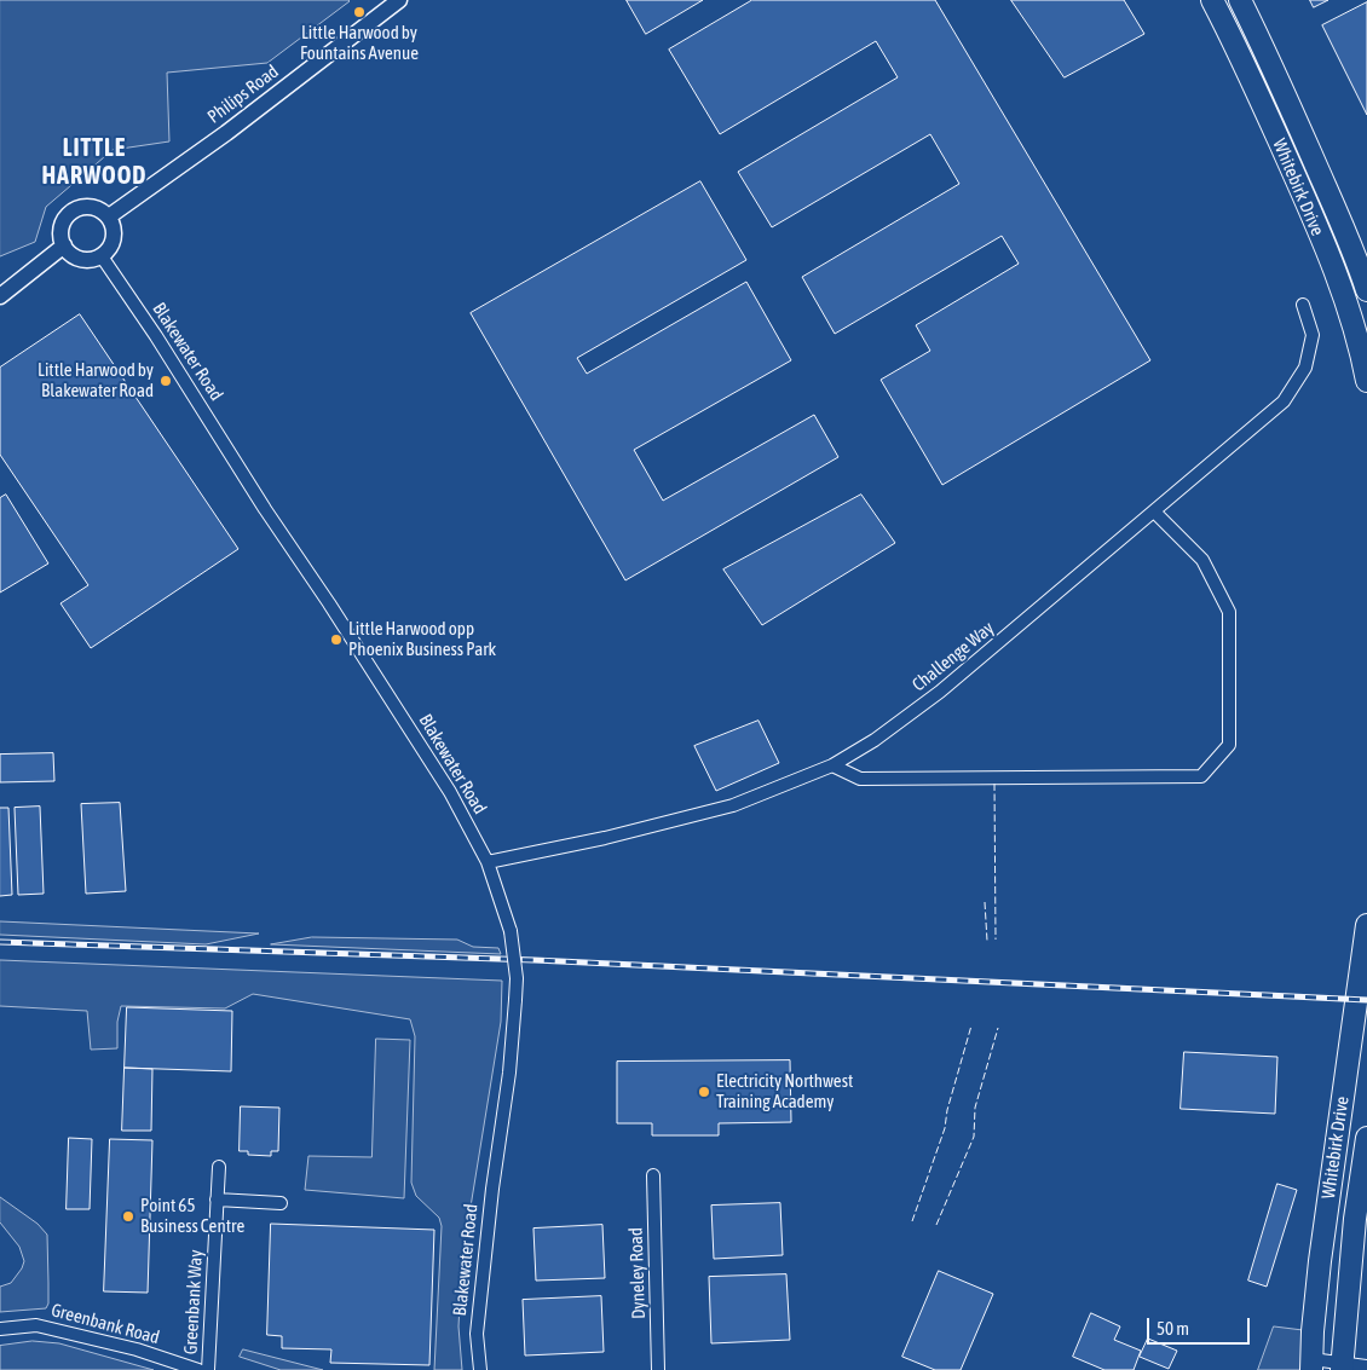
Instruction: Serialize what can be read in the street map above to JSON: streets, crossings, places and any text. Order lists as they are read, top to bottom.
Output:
{
  "streets": {
    "highway": ["Whitebirk Drive"],
    "street": [
      "Philips Road",
      "Blakewater Road",
      "Challenge Way",
      "Dyneley Road",
      "Greenbank Way",
      "Greenbank Road"
    ]
  },
  "crossings": [
    ["Philips Road", "Blakewater Road"],
    ["Blakewater Road", "Challenge Way"]
  ],
  "districts": ["LITTLE HARWOOD"],
  "places": [
    "Little Harwood by Fountains Avenue",
    "Little Harwood by Blakewater Road",
    "Little Harwood opp Phoenix Business Park",
    "Electricity Northwest Training Academy",
    "Point 65 Business Centre"
  ],
  "scale_bar": "50 m"
}
